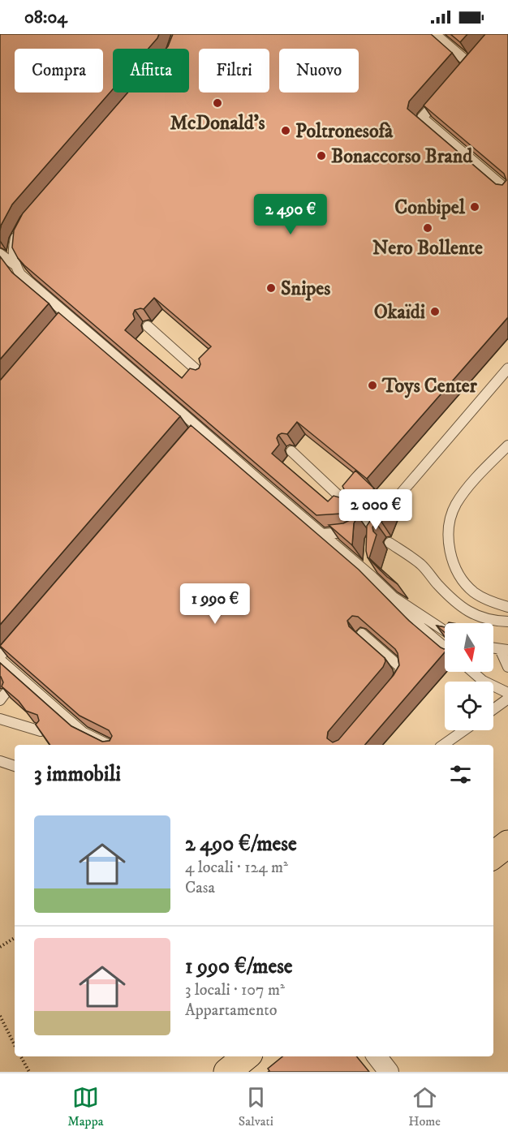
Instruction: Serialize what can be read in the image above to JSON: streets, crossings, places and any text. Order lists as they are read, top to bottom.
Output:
{
  "places": [
    "McDonald's",
    "Poltronesofà",
    "Bonaccorso Brand",
    "Conbipel",
    "Nero Bollente",
    "Snipes",
    "Okaïdi",
    "Toys Center"
  ],
  "north": "bottom",
  "page": {
    "status": "08:04",
    "chip": [
      "Compra",
      "Affitta",
      "Filtri",
      "Nuovo"
    ],
    "price": ["2 490 €", "2 000 €", "1 990 €"],
    "heading": "3 immobili",
    "list": [
      {
        "name": "2 490 €/mese",
        "note": "4 locali · 124 m² · Casa"
      },
      {
        "name": "1 990 €/mese",
        "note": "3 locali · 107 m² · Appartamento"
      }
    ],
    "tabs": ["Mappa", "Salvati", "Home"]
  }
}
